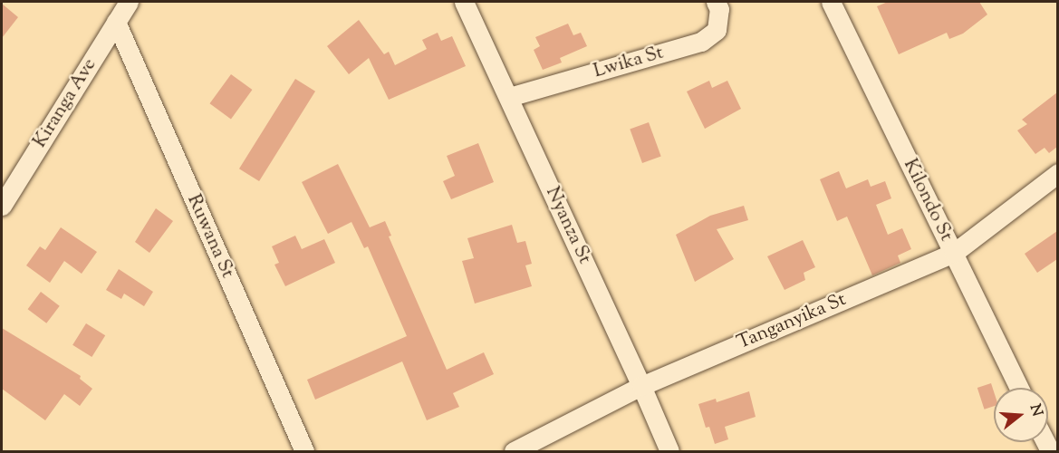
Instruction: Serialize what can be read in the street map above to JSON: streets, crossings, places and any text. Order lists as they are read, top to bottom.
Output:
{
  "streets": {
    "street": [
      "Lwika St",
      "Kiranga Ave",
      "Kilondo St",
      "Nyanza St",
      "Ruwana St",
      "Tanganyika St"
    ]
  },
  "crossings": [
    ["Lwika St", "Nyanza St"],
    ["Kiranga Ave", "Ruwana St"],
    ["Kilondo St", "Tanganyika St"],
    ["Nyanza St", "Tanganyika St"]
  ],
  "north": "right"
}
